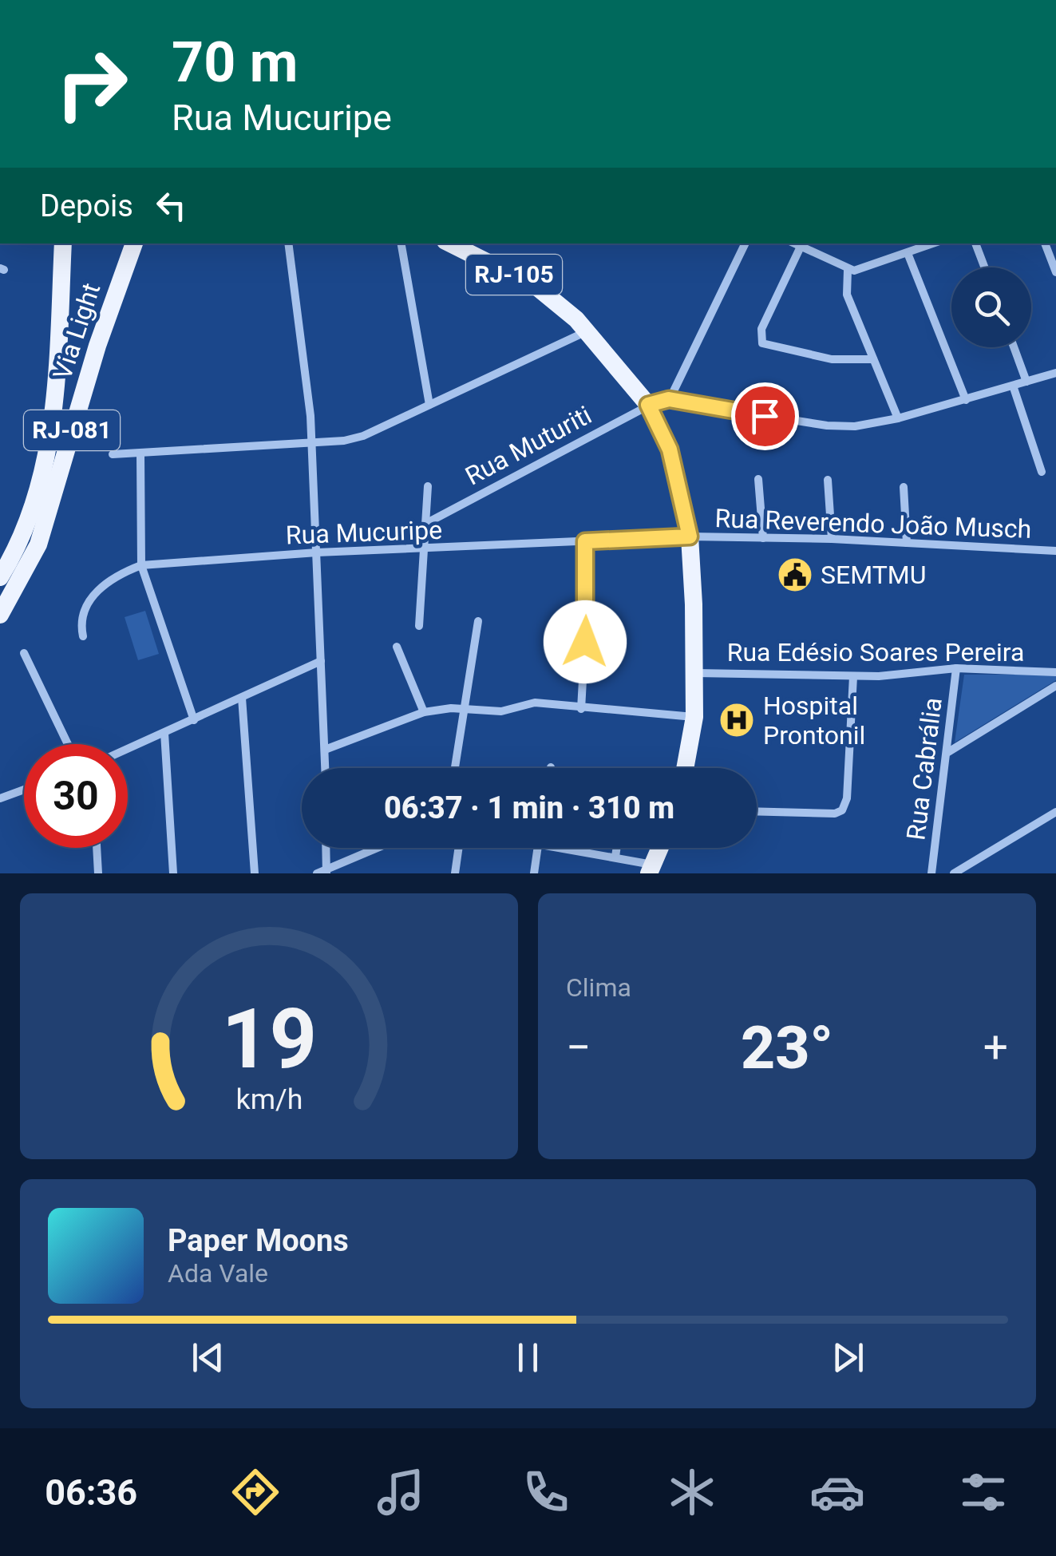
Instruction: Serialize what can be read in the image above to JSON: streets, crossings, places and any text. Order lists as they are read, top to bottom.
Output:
{
  "streets": {
    "main road": ["RJ-105", "Via Light", "RJ-081"],
    "street": [
      "Rua Muturiti",
      "Rua Reverendo João Musch",
      "Rua Mucuripe",
      "Rua Edésio Soares Pereira",
      "Rua Cabrália"
    ]
  },
  "crossings": [
    ["RJ-105", "Rua Muturiti"],
    ["RJ-105", "Rua Reverendo João Musch"],
    ["RJ-105", "Rua Mucuripe"],
    ["RJ-105", "Rua Edésio Soares Pereira"],
    ["Rua Reverendo João Musch", "Rua Mucuripe"],
    ["Rua Edésio Soares Pereira", "Rua Cabrália"]
  ],
  "places": {
    "public building": ["SEMTMU"],
    "hospital": ["Hospital Prontonil"]
  },
  "page": {
    "turn": ["70 m", "Rua Mucuripe"],
    "then": "Depois",
    "limit": "30",
    "trip": "06:37 · 1 min · 310 m",
    "tile": "Clima",
    "heat": ["−", "23°", "+"],
    "song": ["Paper Moons", "Ada Vale"],
    "tabs": "06:36",
    "gauge": ["19", "km/h"]
  }
}
